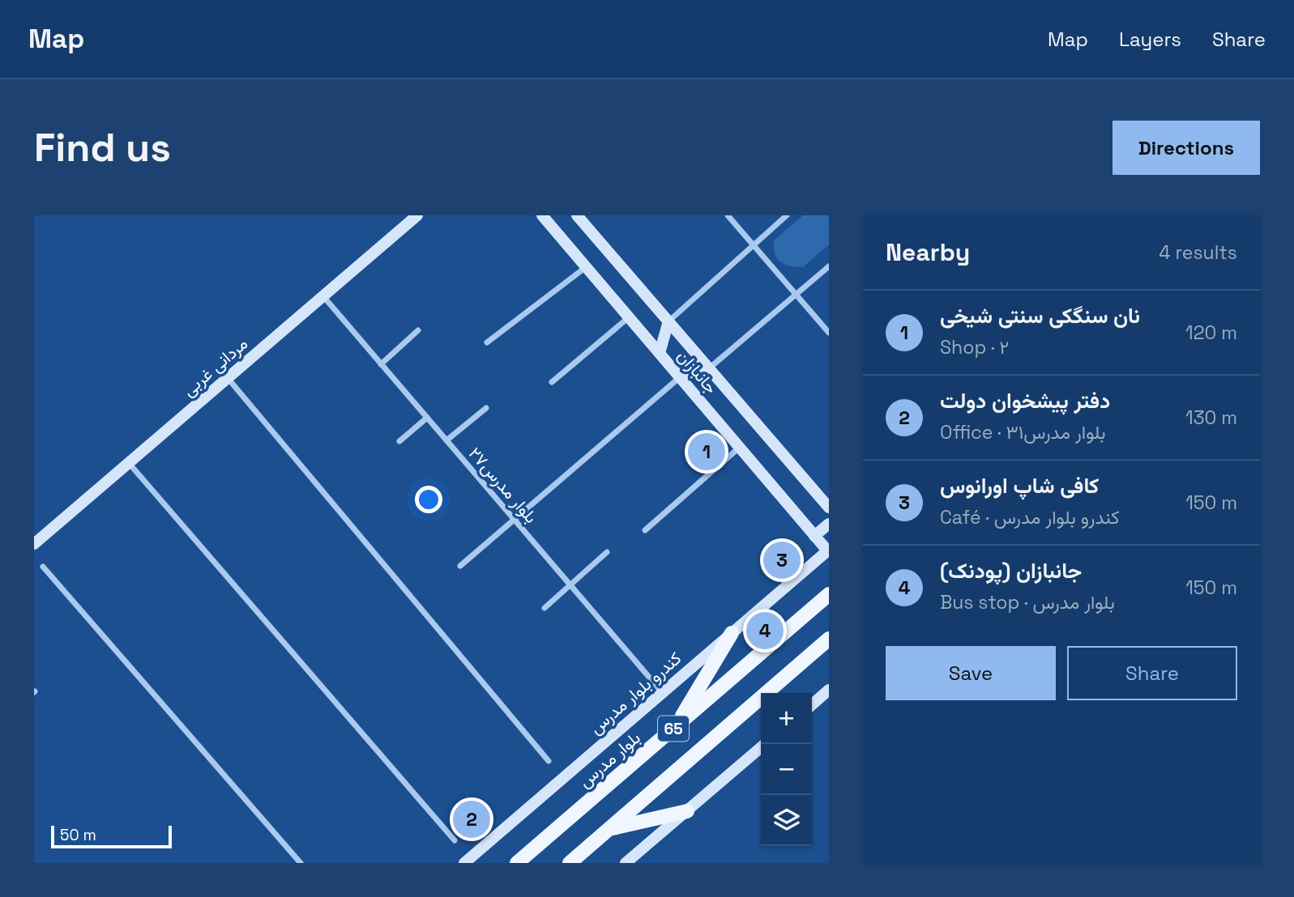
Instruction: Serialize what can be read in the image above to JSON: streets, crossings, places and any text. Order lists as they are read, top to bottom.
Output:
{
  "streets": {
    "main road": ["65", "بلوار مدرس"],
    "street": [
      "مردانی غربی",
      "جانبازان",
      "بلوار مدرس۲۷",
      "کندرو بلوار مدرس"
    ]
  },
  "crossings": [
    ["مردانی غربی", "بلوار مدرس۲۷"],
    ["جانبازان", "کندرو بلوار مدرس"],
    ["بلوار مدرس۲۷", "کندرو بلوار مدرس"]
  ],
  "scale_bar": "50 m",
  "page": {
    "header": "Map",
    "nav": ["Map", "Layers", "Share"],
    "buttons": [
      "Directions",
      ["Save", "Share"]
    ],
    "title": "Find us",
    "heading": ["Nearby", "4 results"],
    "list": [
      {
        "mark": "1",
        "name": "نان سنگکی سنتی شیخی",
        "note": "Shop · ۲",
        "value": "120 m"
      },
      {
        "mark": "2",
        "name": "دفتر پیشخوان دولت",
        "note": "Office · بلوار مدرس۳۱",
        "value": "130 m"
      },
      {
        "mark": "3",
        "name": "کافی شاپ اورانوس",
        "note": "Café · کندرو بلوار مدرس",
        "value": "150 m"
      },
      {
        "mark": "4",
        "name": "جانبازان (پودنک)",
        "note": "Bus stop · بلوار مدرس",
        "value": "150 m"
      }
    ],
    "pins": [
      "1",
      "3",
      "4",
      "2"
    ],
    "map_buttons": ["+", "−"],
    "scale": "50 m"
  }
}
